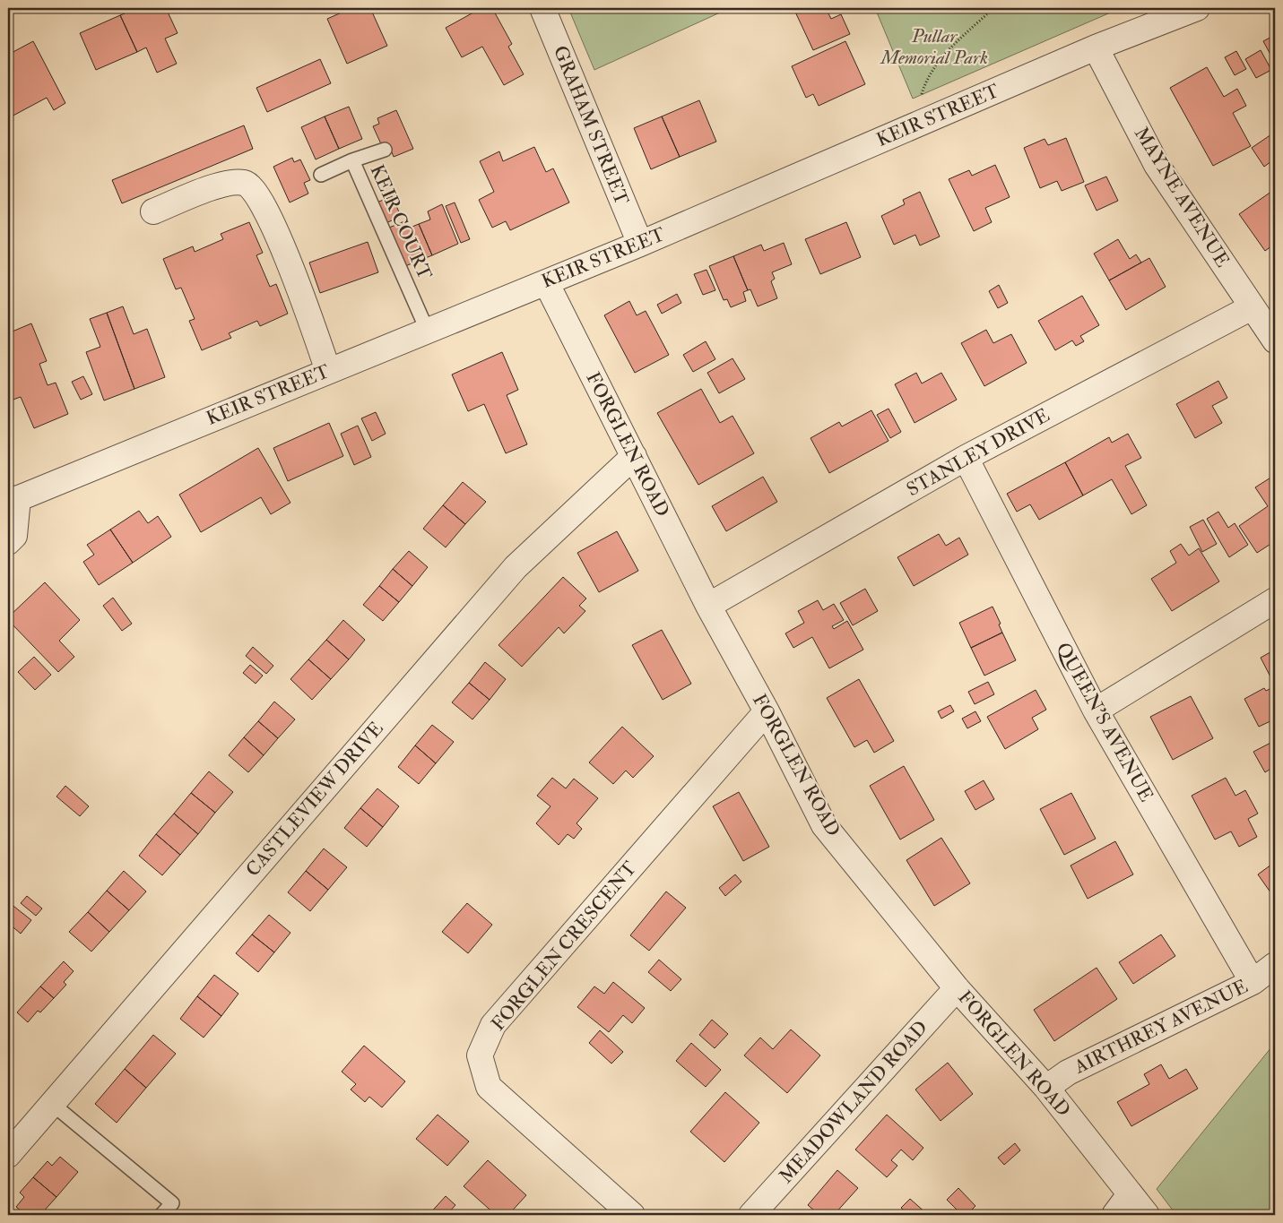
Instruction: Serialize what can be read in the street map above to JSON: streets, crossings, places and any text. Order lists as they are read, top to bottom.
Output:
{
  "streets": {
    "street": [
      "KEIR STREET",
      "GRAHAM STREET",
      "MAYNE AVENUE",
      "FORGLEN ROAD",
      "STANLEY DRIVE",
      "QUEEN'S AVENUE",
      "CASTLEVIEW DRIVE",
      "FORGLEN CRESCENT",
      "AIRTHREY AVENUE",
      "MEADOWLAND ROAD"
    ],
    "lane": ["KEIR COURT"]
  },
  "crossings": [
    ["KEIR STREET", "GRAHAM STREET"],
    ["KEIR STREET", "MAYNE AVENUE"],
    ["KEIR STREET", "KEIR COURT"],
    ["KEIR STREET", "FORGLEN ROAD"],
    ["MAYNE AVENUE", "STANLEY DRIVE"],
    ["FORGLEN ROAD", "STANLEY DRIVE"],
    ["FORGLEN ROAD", "CASTLEVIEW DRIVE"],
    ["FORGLEN ROAD", "FORGLEN CRESCENT"],
    ["FORGLEN ROAD", "AIRTHREY AVENUE"],
    ["FORGLEN ROAD", "MEADOWLAND ROAD"],
    ["STANLEY DRIVE", "QUEEN'S AVENUE"],
    ["QUEEN'S AVENUE", "AIRTHREY AVENUE"]
  ],
  "parks": ["Pullar Memorial Park"]
}
